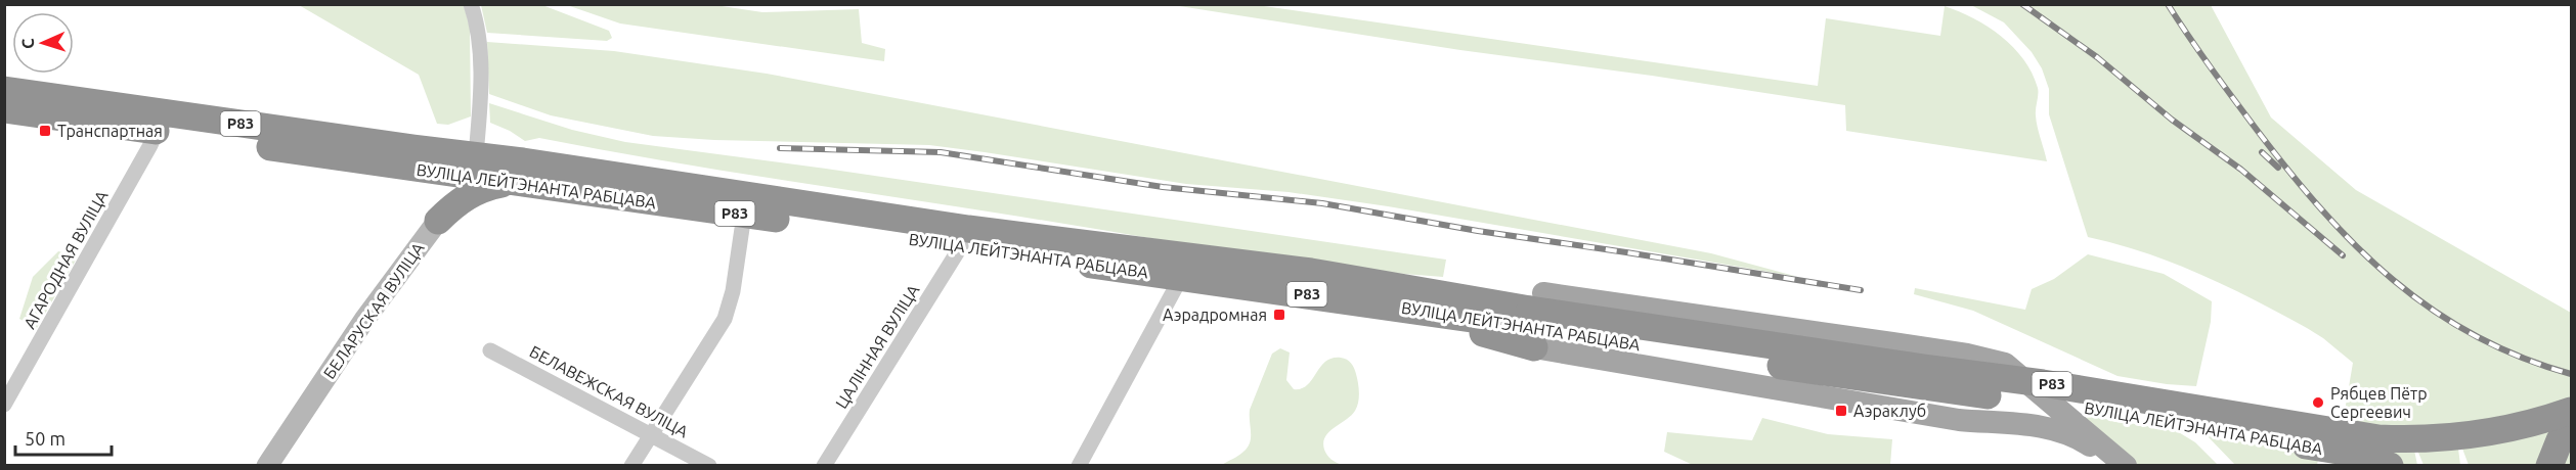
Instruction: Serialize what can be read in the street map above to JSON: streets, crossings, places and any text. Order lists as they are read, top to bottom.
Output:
{
  "streets": {
    "highway": ["Р83", "ВУЛІЦА ЛЕЙТЭНАНТА РАБЦАВА"],
    "main road": ["БЕЛАРУСКАЯ ВУЛІЦА"],
    "street": ["АГАРОДНАЯ ВУЛІЦА", "ЦАЛІННАЯ ВУЛІЦА", "БЕЛАВЕЖСКАЯ ВУЛІЦА"]
  },
  "crossings": [
    ["ВУЛІЦА ЛЕЙТЭНАНТА РАБЦАВА", "АГАРОДНАЯ ВУЛІЦА"],
    ["ВУЛІЦА ЛЕЙТЭНАНТА РАБЦАВА", "БЕЛАРУСКАЯ ВУЛІЦА"],
    ["ВУЛІЦА ЛЕЙТЭНАНТА РАБЦАВА", "ЦАЛІННАЯ ВУЛІЦА"]
  ],
  "places": {
    "transit": ["Транспартная", "Аэрадромная", "Аэраклуб"],
    "other": ["Рябцев Пётр Сергеевич"]
  },
  "scale_bar": "50 m",
  "north": "left"
}
